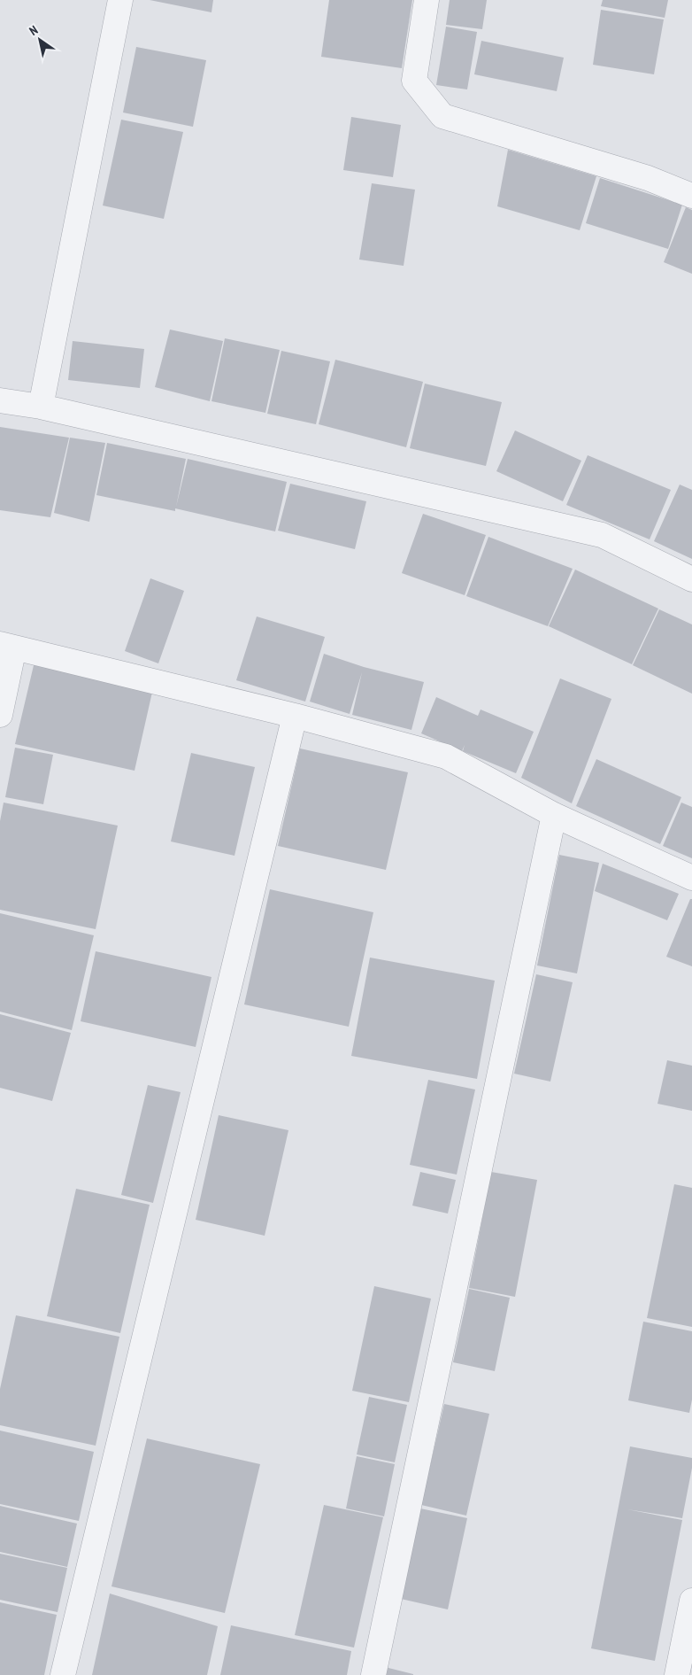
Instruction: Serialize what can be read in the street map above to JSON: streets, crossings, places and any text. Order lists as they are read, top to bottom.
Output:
{
  "north": "top left"
}
